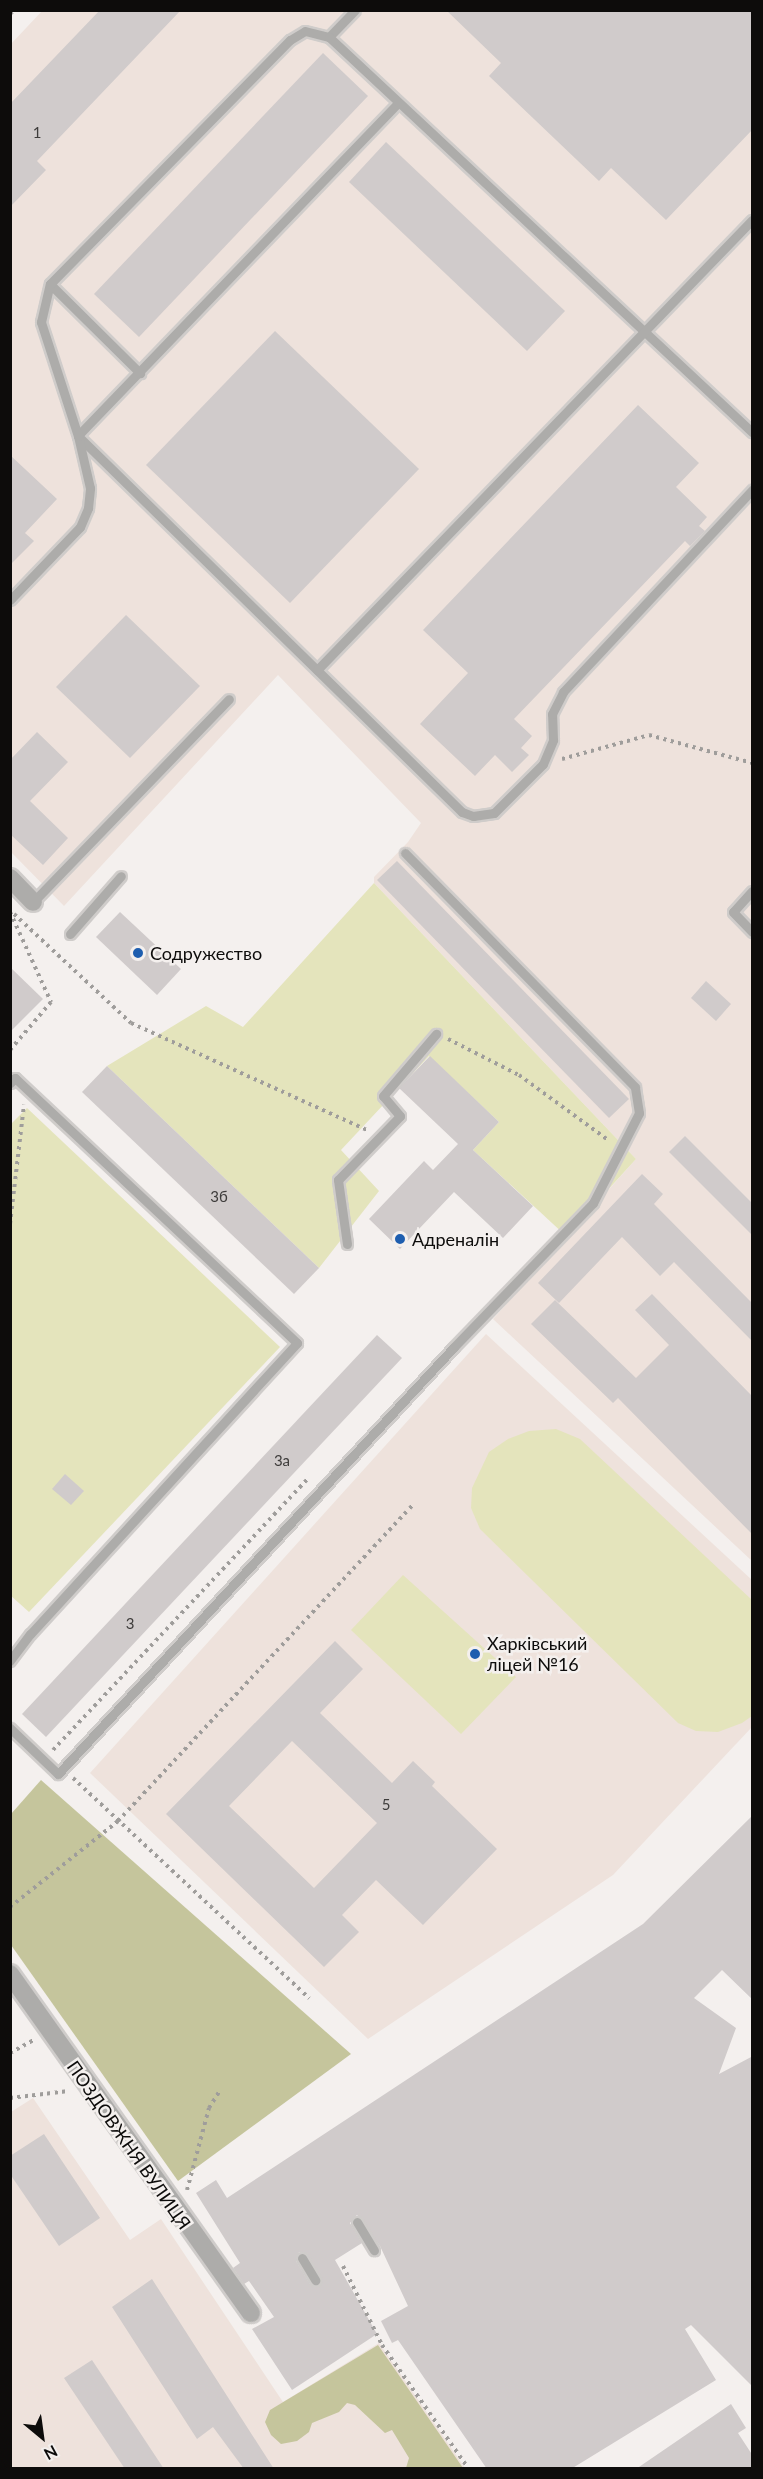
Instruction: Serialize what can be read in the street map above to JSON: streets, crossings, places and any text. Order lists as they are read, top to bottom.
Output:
{
  "streets": {
    "street": ["ПОЗДОВЖНЯ ВУЛИЦЯ"]
  },
  "places": ["Содружество", "Адреналін", "Харківський ліцей №16"],
  "house_numbers": [
    "1",
    "3б",
    "3а",
    "3",
    "5"
  ],
  "north": "bottom right"
}
